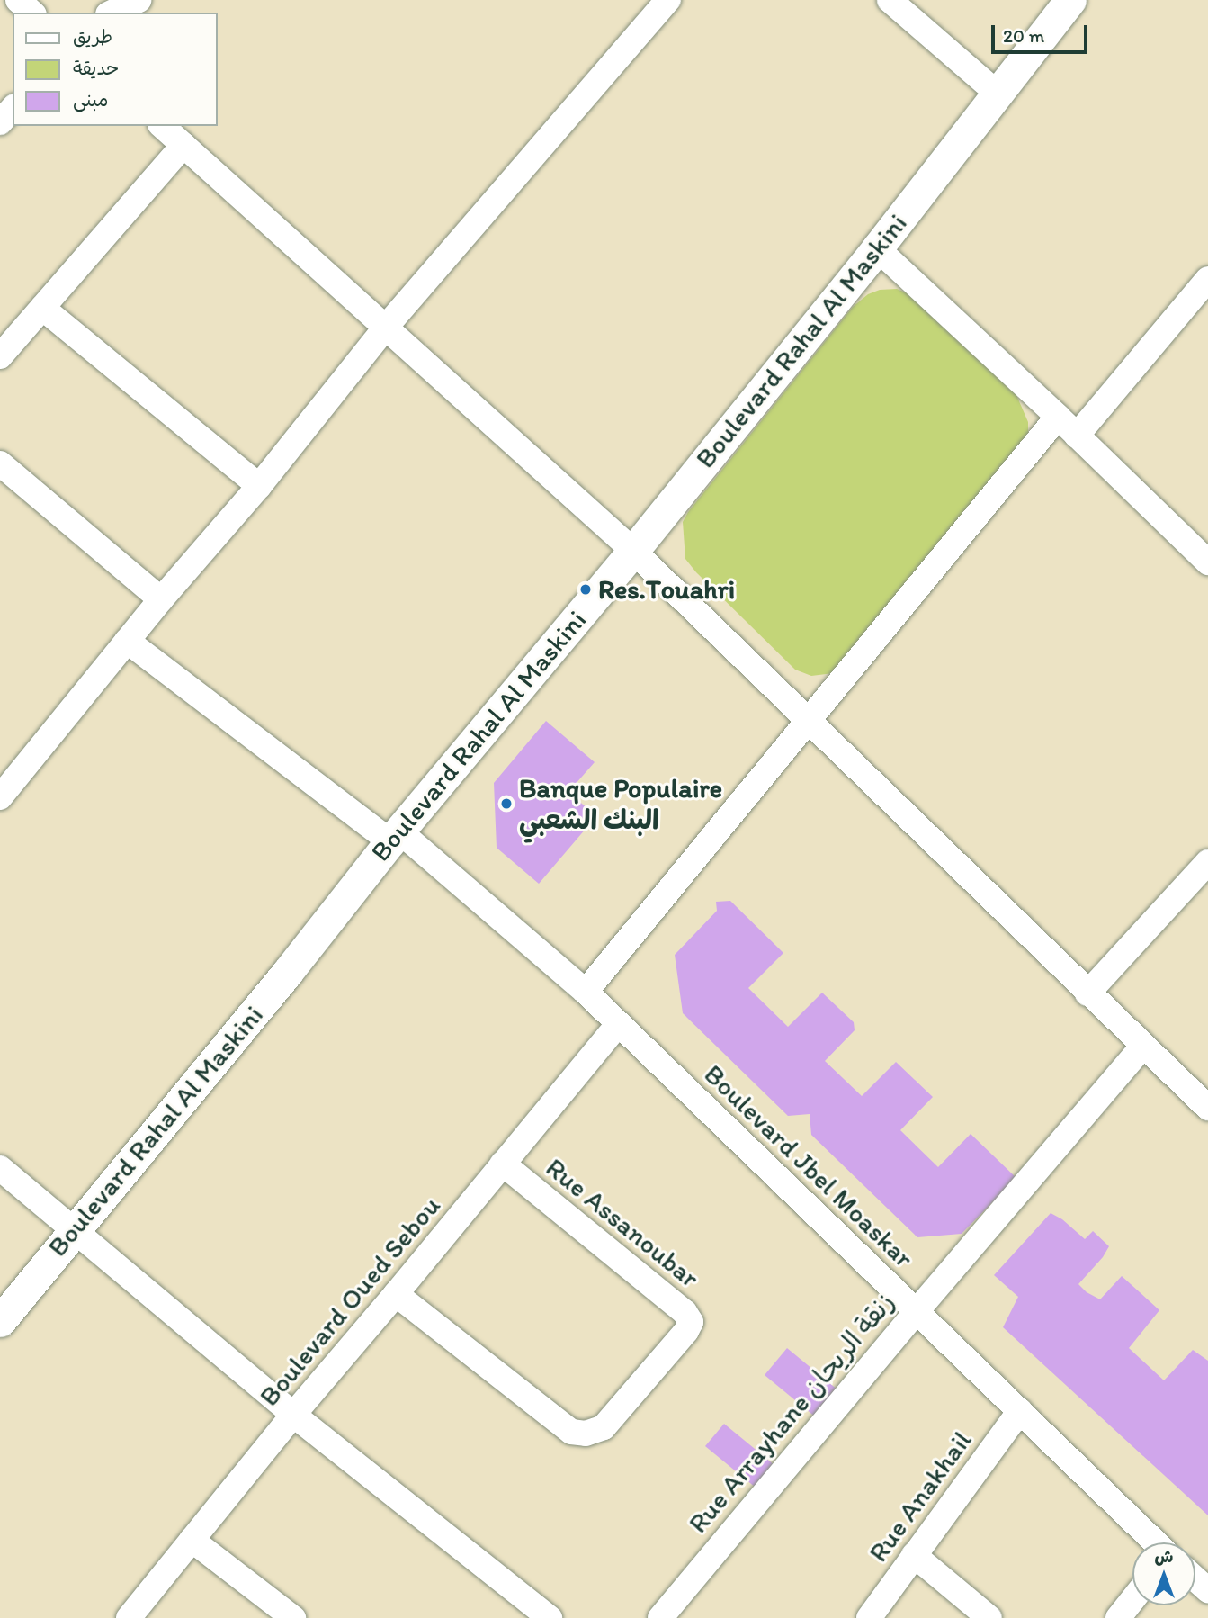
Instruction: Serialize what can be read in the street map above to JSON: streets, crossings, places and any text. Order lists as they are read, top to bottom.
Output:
{
  "streets": {
    "street": [
      "Boulevard Rahal Al Maskini",
      "Boulevard Jbel Moaskar",
      "Rue Assanoubar",
      "Boulevard Oued Sebou",
      "Rue Arrayhane زنقة الريحان",
      "Rue Anakhail"
    ]
  },
  "crossings": [
    ["Boulevard Rahal Al Maskini", "Boulevard Jbel Moaskar"],
    ["Boulevard Jbel Moaskar", "Boulevard Oued Sebou"],
    ["Boulevard Jbel Moaskar", "Rue Arrayhane زنقة الريحان"],
    ["Boulevard Jbel Moaskar", "Rue Anakhail"],
    ["Rue Assanoubar", "Boulevard Oued Sebou"]
  ],
  "places": ["Res.Touahri", "Banque Populaire البنك الشعبي"],
  "legend": ["طريق", "حديقة", "مبنى"],
  "scale_bar": "20 m",
  "north": "top"
}
